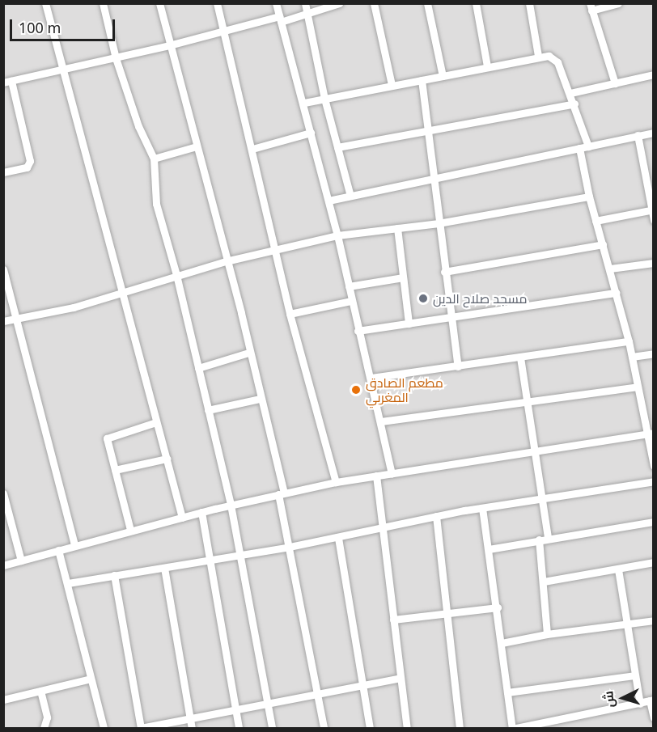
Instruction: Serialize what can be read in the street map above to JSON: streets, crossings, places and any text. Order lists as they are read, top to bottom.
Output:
{
  "places": ["مسجد صلاح الدين", "مطعم الصادق المغربي"],
  "scale_bar": "100 m",
  "north": "left"
}
